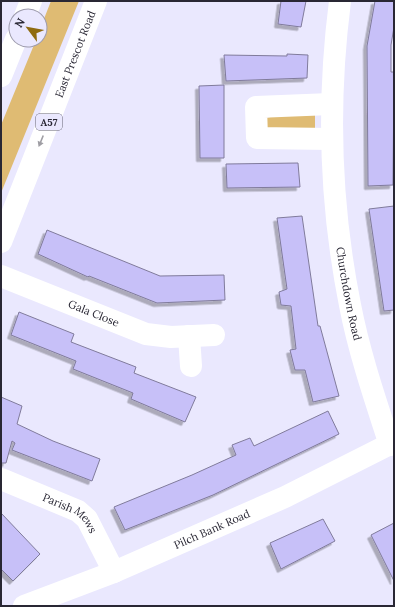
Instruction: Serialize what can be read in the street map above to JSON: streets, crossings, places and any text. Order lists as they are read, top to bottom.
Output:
{
  "streets": {
    "main road": [
      "East Prescot Road",
      "A57",
      "Churchdown Road",
      "Gala Close",
      "Parish Mews",
      "Pilch Bank Road"
    ]
  },
  "crossings": [
    ["Churchdown Road", "Pilch Bank Road"],
    ["Parish Mews", "Pilch Bank Road"]
  ],
  "one_way": ["East Prescot Road"],
  "north": "top left"
}
